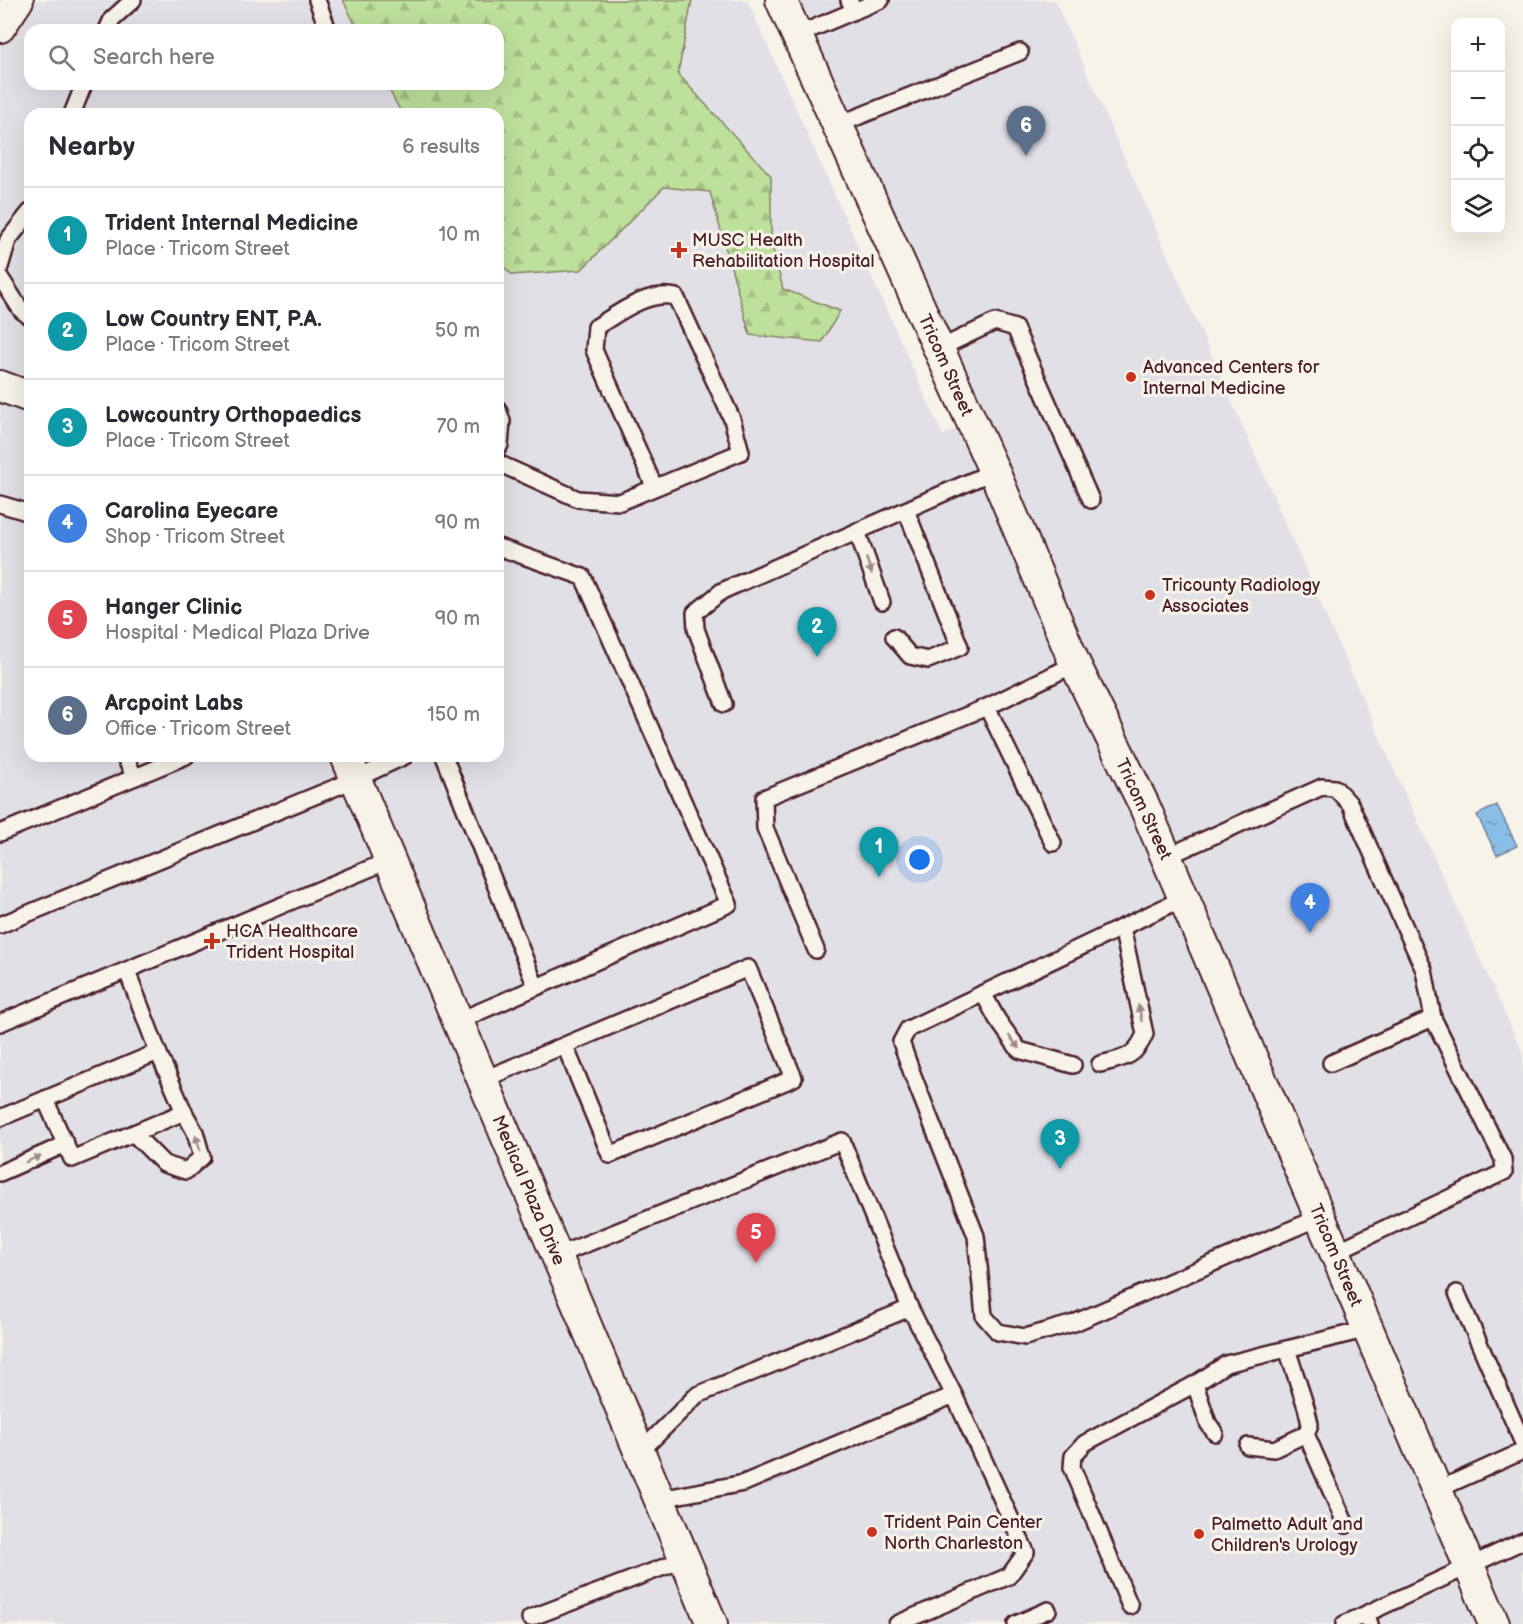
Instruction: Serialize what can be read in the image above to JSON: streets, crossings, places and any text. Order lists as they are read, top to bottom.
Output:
{
  "streets": {
    "street": ["Tricom Street", "Medical Plaza Drive"]
  },
  "places": {
    "health": ["MUSC Health Rehabilitation Hospital", "HCA Healthcare Trident Hospital"],
    "other": [
      "Advanced Centers for Internal Medicine",
      "Tricounty Radiology Associates",
      "Trident Pain Center North Charleston",
      "Palmetto Adult and Children's Urology"
    ]
  },
  "page": {
    "map_buttons": ["+", "−"],
    "search": "Search here",
    "pins": [
      "6",
      "2",
      "1",
      "4",
      "3",
      "5"
    ],
    "heading": ["Nearby", "6 results"],
    "list": [
      {
        "mark": "1",
        "name": "Trident Internal Medicine",
        "note": "Place · Tricom Street",
        "value": "10 m"
      },
      {
        "mark": "2",
        "name": "Low Country ENT, P.A.",
        "note": "Place · Tricom Street",
        "value": "50 m"
      },
      {
        "mark": "3",
        "name": "Lowcountry Orthopaedics",
        "note": "Place · Tricom Street",
        "value": "70 m"
      },
      {
        "mark": "4",
        "name": "Carolina Eyecare",
        "note": "Shop · Tricom Street",
        "value": "90 m"
      },
      {
        "mark": "5",
        "name": "Hanger Clinic",
        "note": "Hospital · Medical Plaza Drive",
        "value": "90 m"
      },
      {
        "mark": "6",
        "name": "Arcpoint Labs",
        "note": "Office · Tricom Street",
        "value": "150 m"
      }
    ]
  }
}
